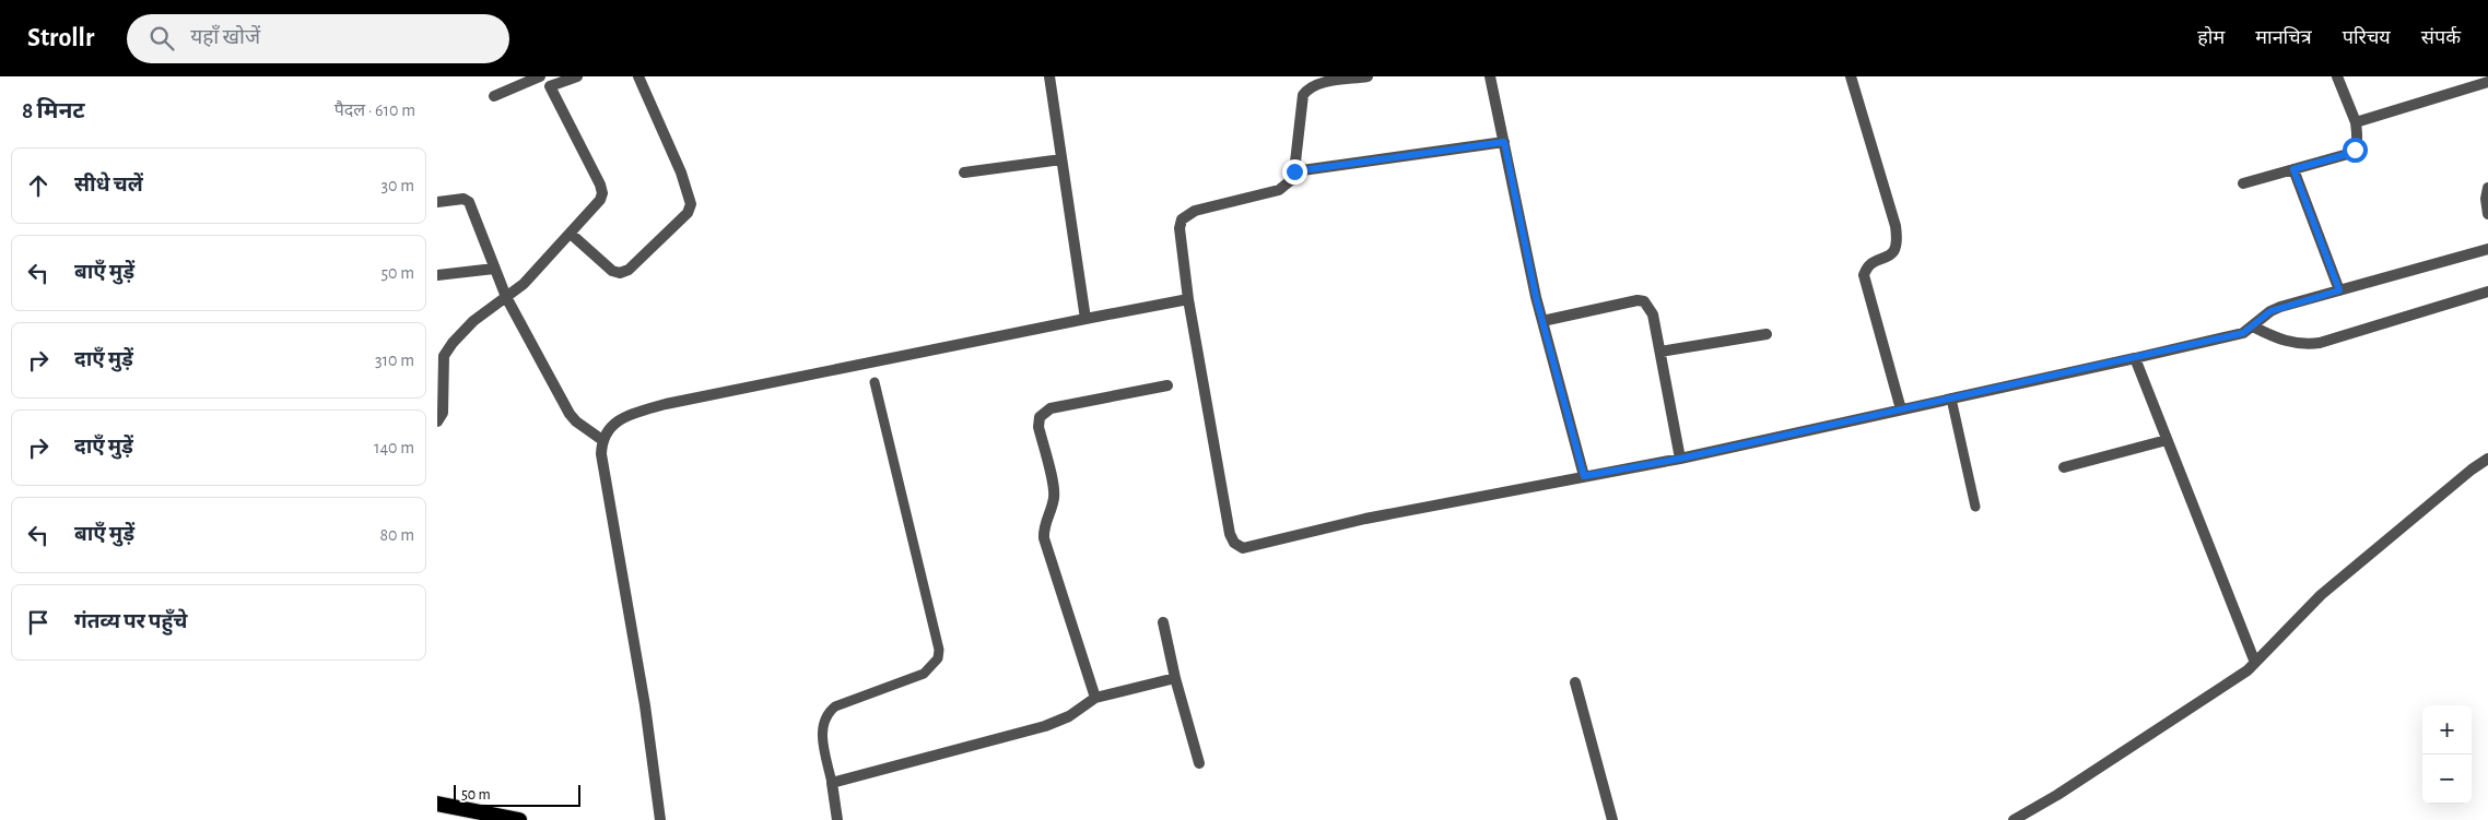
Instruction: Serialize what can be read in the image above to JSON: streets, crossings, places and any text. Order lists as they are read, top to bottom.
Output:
{
  "scale_bar": "50 m",
  "page": {
    "header": "Strollr",
    "search": "यहाँ खोजें",
    "nav": [
      "होम",
      "मानचित्र",
      "परिचय",
      "संपर्क"
    ],
    "heading": ["8 मिनट", "पैदल · 610 m"],
    "list": [
      ["सीधे चलें", "30 m"],
      ["बाएँ मुड़ें", "50 m"],
      ["दाएँ मुड़ें", "310 m"],
      ["दाएँ मुड़ें", "140 m"],
      ["बाएँ मुड़ें", "80 m"],
      "गंतव्य पर पहुँचे"
    ],
    "map_buttons": ["+", "−"],
    "scale": "50 m"
  }
}
